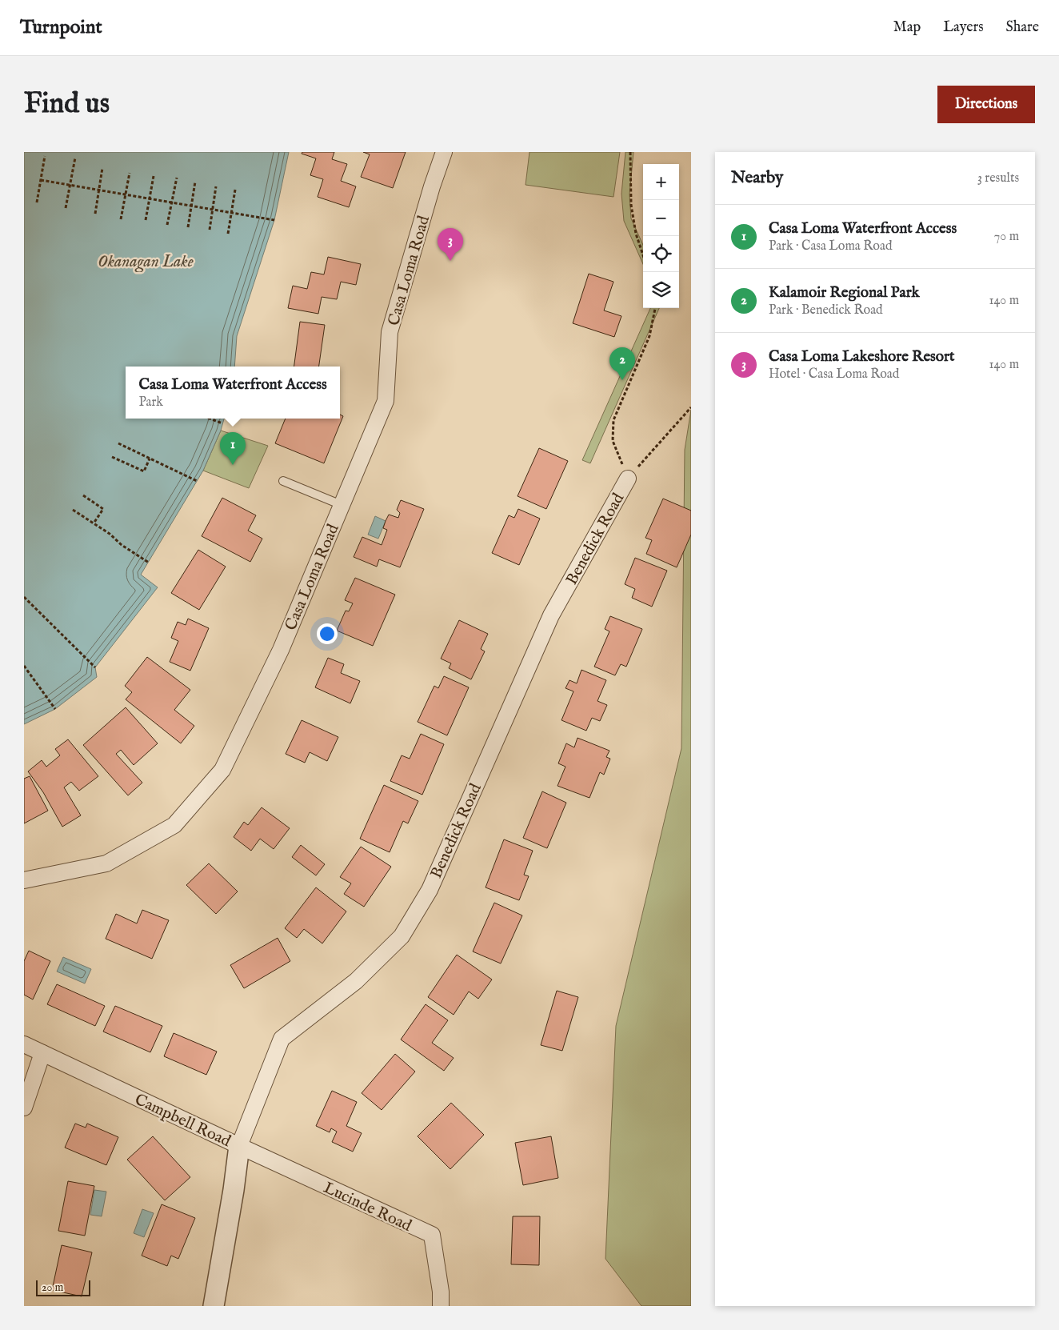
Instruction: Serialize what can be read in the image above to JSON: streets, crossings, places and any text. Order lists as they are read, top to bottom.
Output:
{
  "streets": {
    "street": [
      "Casa Loma Road",
      "Benedick Road",
      "Campbell Road",
      "Lucinde Road"
    ]
  },
  "crossings": [
    ["Benedick Road", "Campbell Road"],
    ["Benedick Road", "Lucinde Road"],
    ["Campbell Road", "Lucinde Road"]
  ],
  "water": ["Okanagan Lake"],
  "scale_bar": "20 m",
  "page": {
    "header": "Turnpoint",
    "nav": ["Map", "Layers", "Share"],
    "buttons": "Directions",
    "title": "Find us",
    "heading": ["Nearby", "3 results"],
    "map_buttons": ["+", "−"],
    "list": [
      {
        "mark": "1",
        "name": "Casa Loma Waterfront Access",
        "note": "Park · Casa Loma Road",
        "value": "70 m"
      },
      {
        "mark": "2",
        "name": "Kalamoir Regional Park",
        "note": "Park · Benedick Road",
        "value": "140 m"
      },
      {
        "mark": "3",
        "name": "Casa Loma Lakeshore Resort",
        "note": "Hotel · Casa Loma Road",
        "value": "140 m"
      }
    ],
    "pins": ["3", "2", "1"],
    "popup": ["Casa Loma Waterfront Access", "Park"],
    "scale": "20 m"
  }
}
